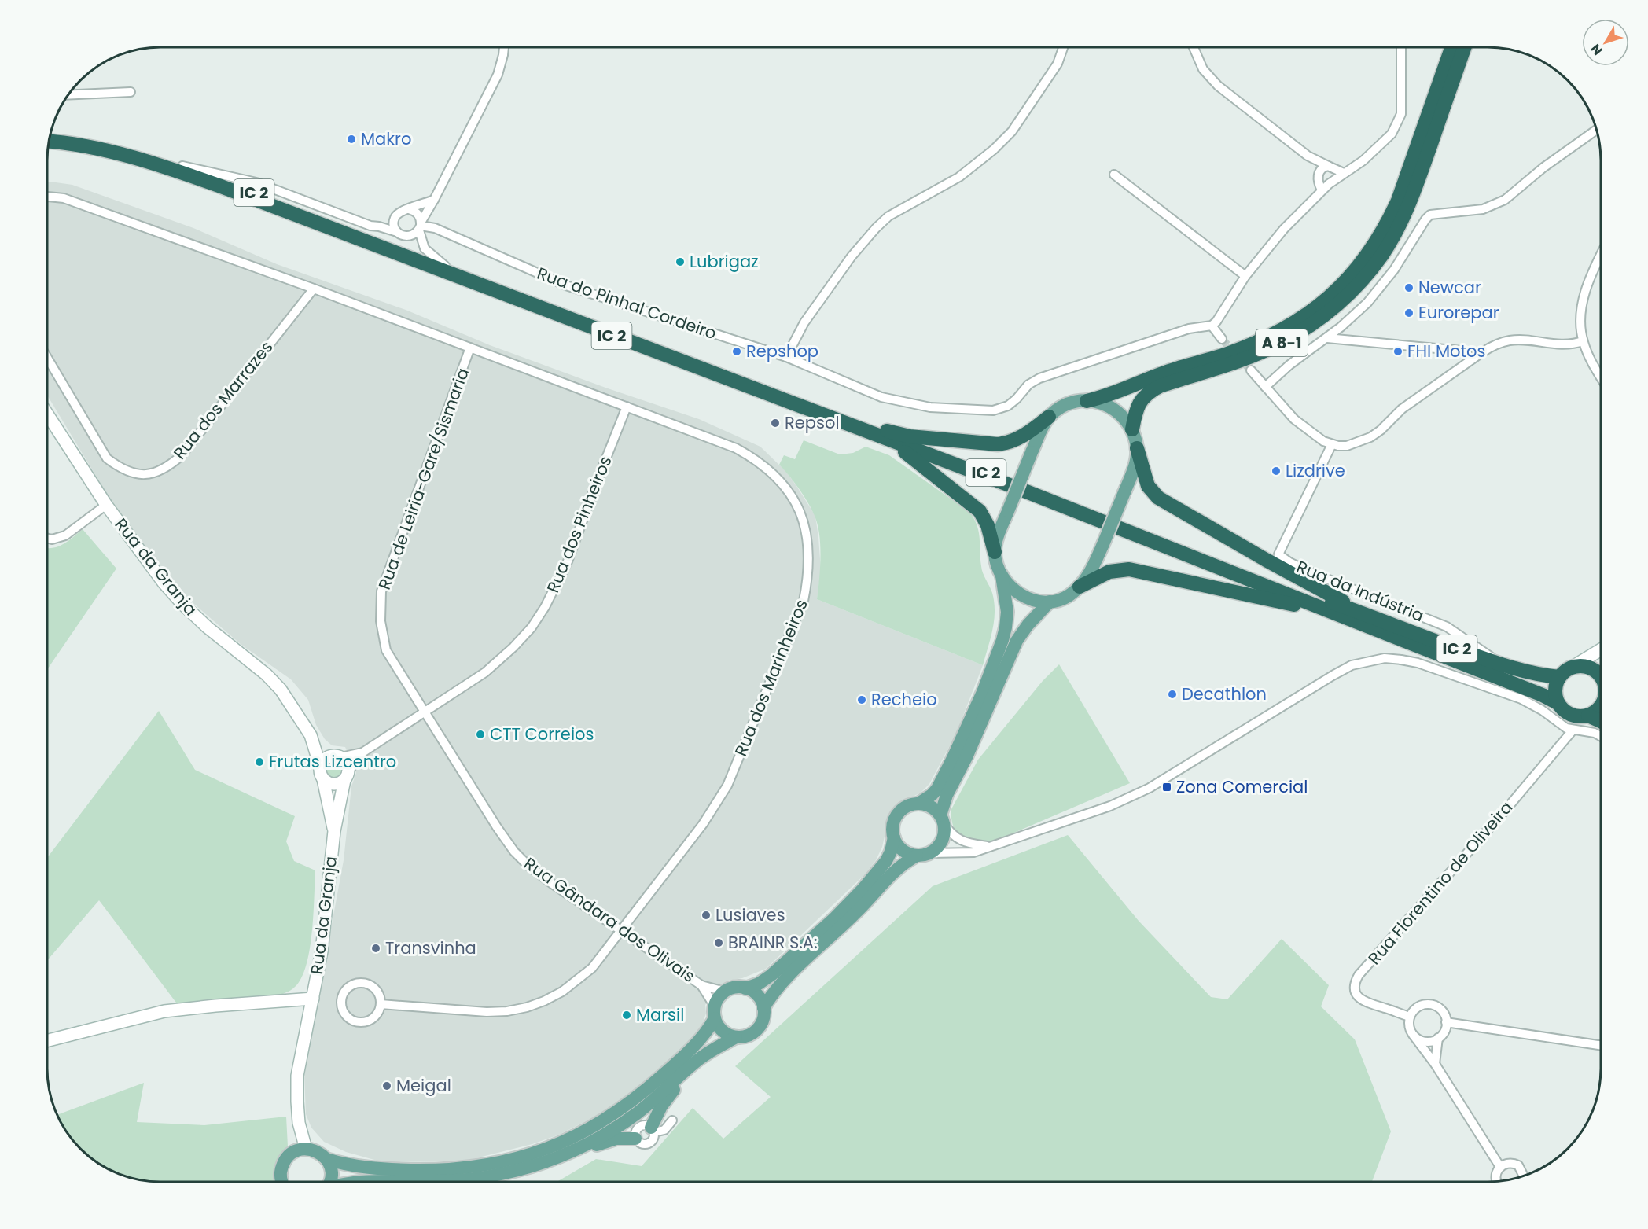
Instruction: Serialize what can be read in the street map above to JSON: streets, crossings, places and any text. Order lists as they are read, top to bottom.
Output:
{
  "streets": {
    "highway": ["IC 2", "A 8-1"],
    "main road": ["Rua da Granja"],
    "street": [
      "Rua do Pinhal Cordeiro",
      "Rua dos Marrazes",
      "Rua de Leiria-Gare/Sismaria",
      "Rua dos Pinheiros",
      "Rua da Indústria",
      "Rua dos Marinheiros",
      "Rua Florentino de Oliveira",
      "Rua Gândara dos Olivais"
    ]
  },
  "crossings": [
    ["IC 2", "Rua da Indústria"],
    ["Rua de Leiria-Gare/Sismaria", "Rua dos Pinheiros"],
    ["Rua de Leiria-Gare/Sismaria", "Rua dos Marinheiros"],
    ["Rua de Leiria-Gare/Sismaria", "Rua Gândara dos Olivais"],
    ["Rua dos Pinheiros", "Rua da Granja"],
    ["Rua dos Pinheiros", "Rua dos Marinheiros"],
    ["Rua dos Pinheiros", "Rua Gândara dos Olivais"],
    ["Rua dos Marinheiros", "Rua Gândara dos Olivais"]
  ],
  "places": {
    "other": [
      "Makro",
      "Lubrigaz",
      "Newcar",
      "Eurorepar",
      "Repshop",
      "FHI Motos",
      "Repsol",
      "Lizdrive",
      "Decathlon",
      "Recheio",
      "CTT Correios",
      "Frutas Lizcentro",
      "Lusiaves",
      "BRAINR S.A:",
      "Transvinha",
      "Marsil",
      "Meigal"
    ],
    "transit": ["Zona Comercial"]
  },
  "north": "bottom left"
}
